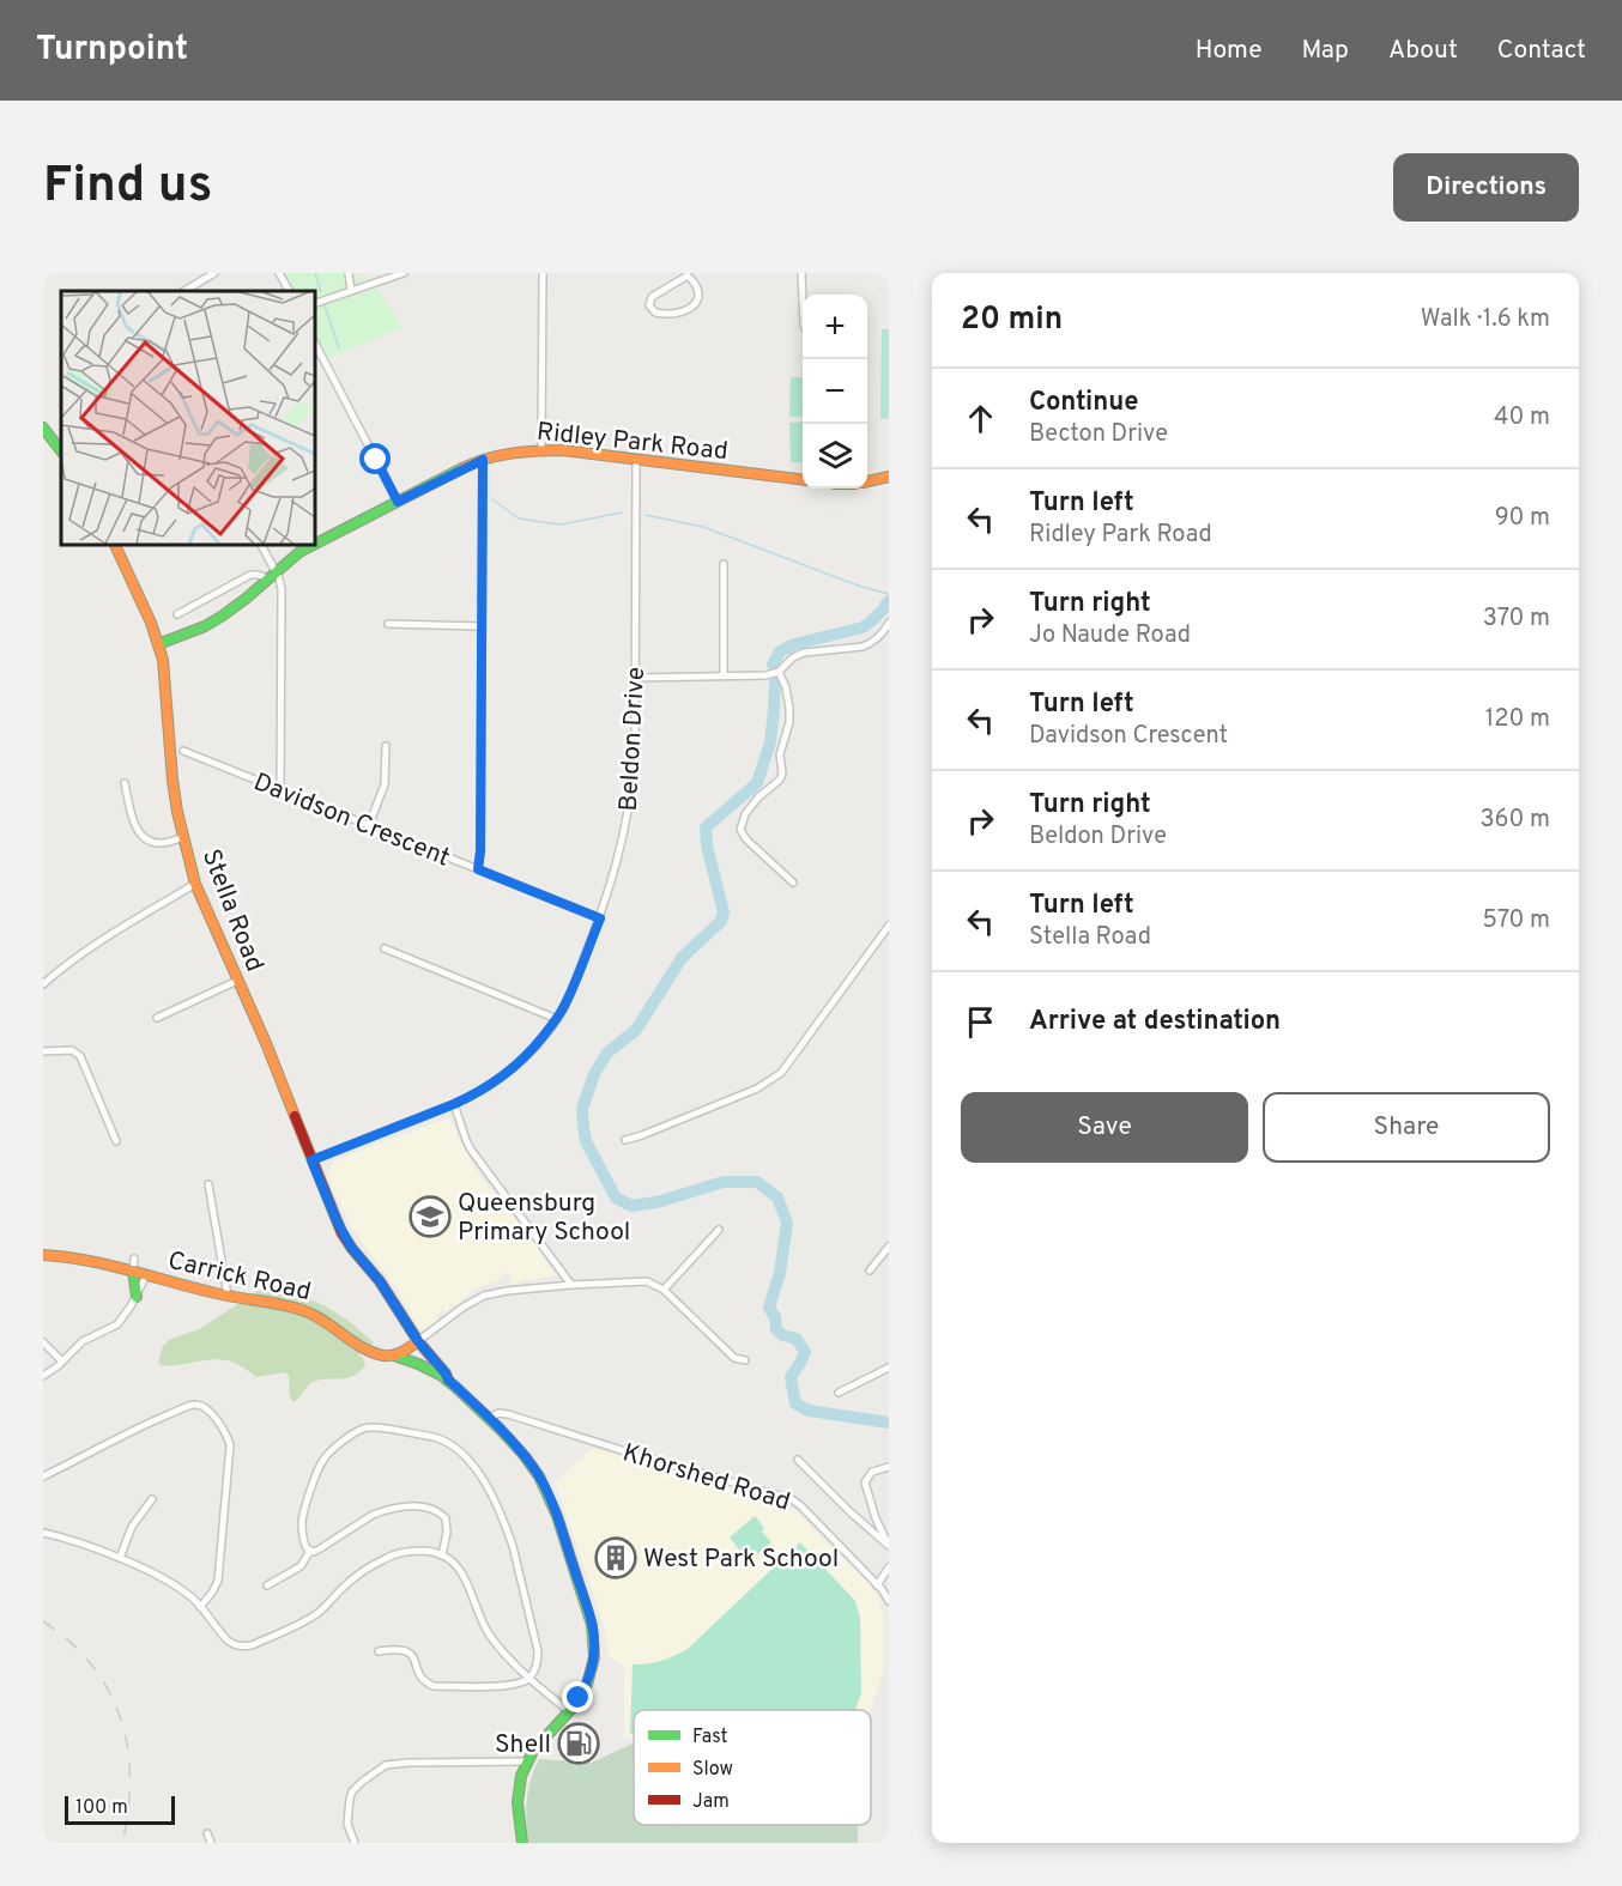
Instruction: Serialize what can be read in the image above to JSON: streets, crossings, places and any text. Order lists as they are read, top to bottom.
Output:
{
  "streets": {
    "main road": ["Ridley Park Road", "Stella Road", "Carrick Road"],
    "street": ["Beldon Drive", "Davidson Crescent", "Khorshed Road"]
  },
  "crossings": [
    ["Ridley Park Road", "Beldon Drive"],
    ["Ridley Park Road", "Stella Road"],
    ["Beldon Drive", "Davidson Crescent"],
    ["Beldon Drive", "Stella Road"],
    ["Stella Road", "Carrick Road"],
    ["Stella Road", "Khorshed Road"]
  ],
  "places": {
    "school or university": ["Queensburg Primary School"],
    "building": ["West Park School"],
    "fuel station": ["Shell"]
  },
  "legend": ["Fast", "Slow", "Jam"],
  "scale_bar": "100 m",
  "page": {
    "header": "Turnpoint",
    "nav": [
      "Home",
      "Map",
      "About",
      "Contact"
    ],
    "buttons": [
      "Directions",
      ["Save", "Share"]
    ],
    "title": "Find us",
    "heading": ["20 min", "Walk · 1.6 km"],
    "map_buttons": ["+", "−"],
    "list": [
      ["Continue", "Becton Drive", "40 m"],
      ["Turn left", "Ridley Park Road", "90 m"],
      ["Turn right", "Jo Naude Road", "370 m"],
      ["Turn left", "Davidson Crescent", "120 m"],
      ["Turn right", "Beldon Drive", "360 m"],
      ["Turn left", "Stella Road", "570 m"],
      "Arrive at destination"
    ],
    "scale": "100 m"
  }
}
